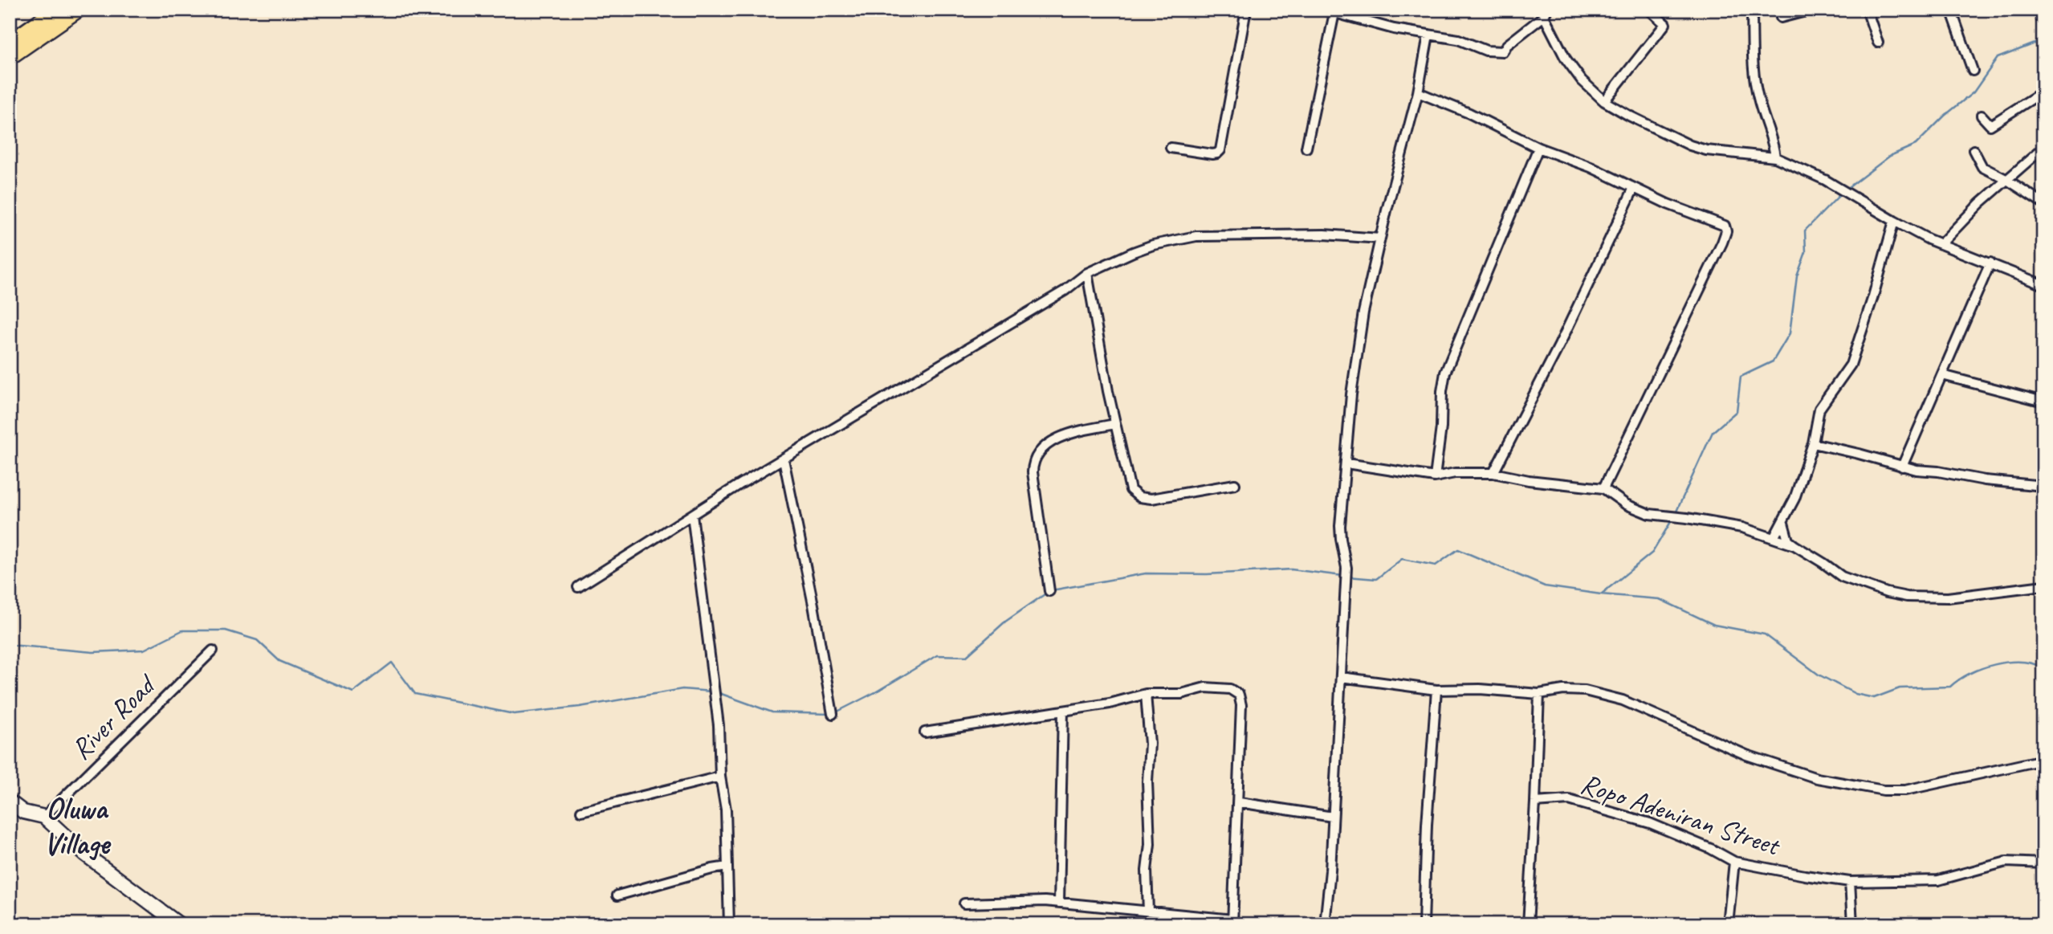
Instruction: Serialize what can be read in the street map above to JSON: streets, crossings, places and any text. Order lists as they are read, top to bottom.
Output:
{
  "streets": {
    "street": ["River Road", "Ropo Adeniran Street"]
  },
  "districts": ["Oluwa Village"]
}
